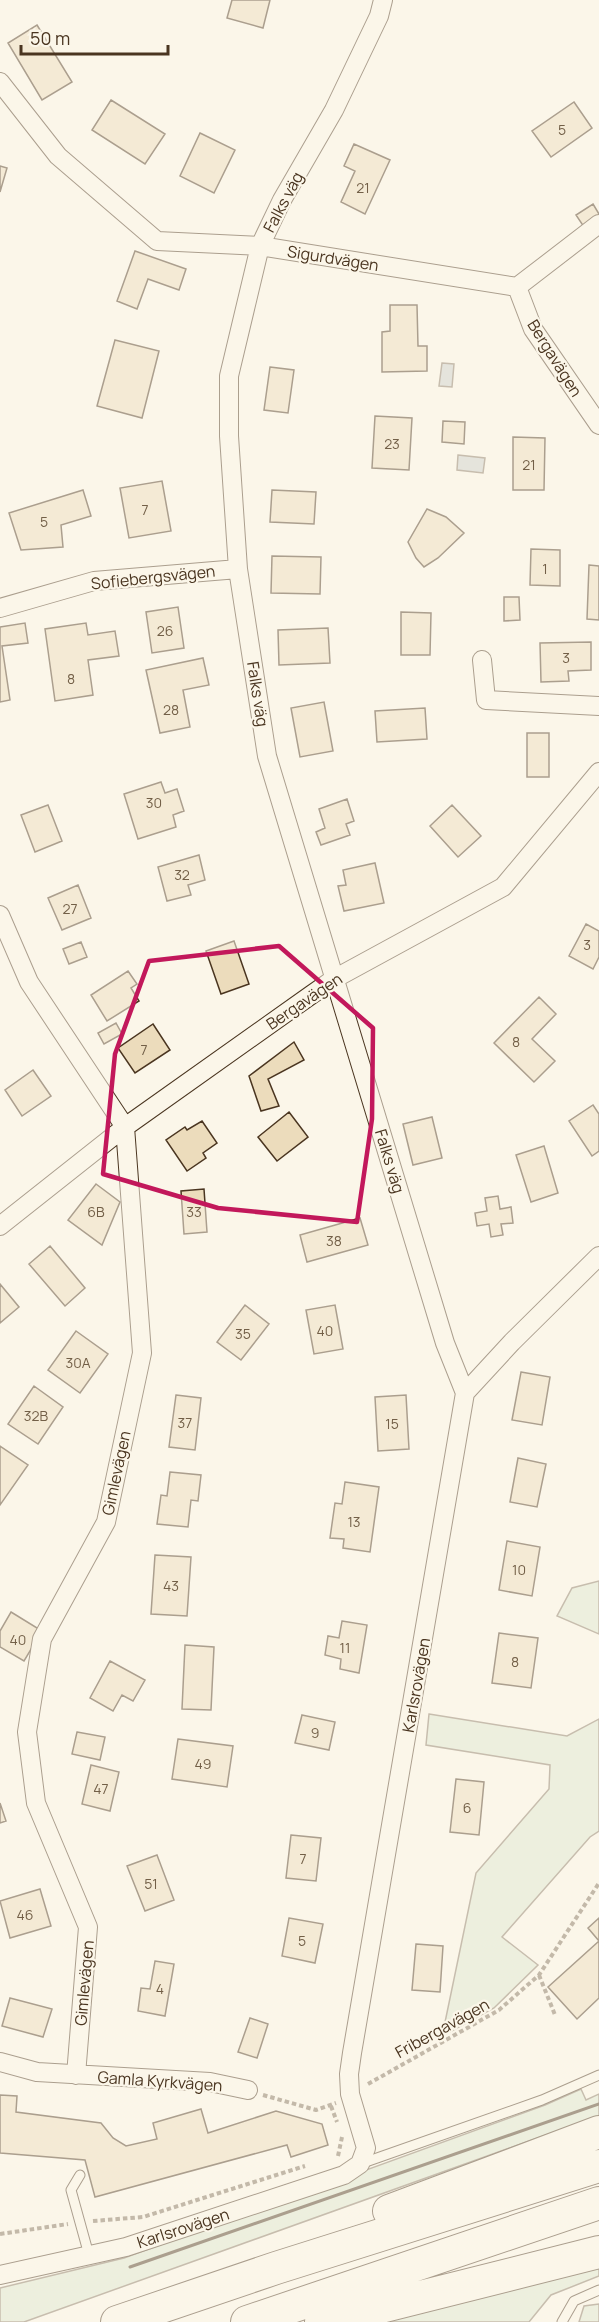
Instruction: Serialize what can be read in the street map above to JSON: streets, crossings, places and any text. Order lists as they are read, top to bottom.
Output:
{
  "streets": {
    "street": [
      "Falks väg",
      "Sigurdvägen",
      "Bergavägen",
      "Sofiebergsvägen",
      "Gimlevägen",
      "Karlsrovägen",
      "Gamla Kyrkvägen"
    ],
    "path": ["Fribergavägen"]
  },
  "crossings": [
    ["Falks väg", "Sigurdvägen"],
    ["Falks väg", "Bergavägen"],
    ["Falks väg", "Sofiebergsvägen"],
    ["Falks väg", "Karlsrovägen"],
    ["Sigurdvägen", "Bergavägen"],
    ["Bergavägen", "Gimlevägen"],
    ["Gimlevägen", "Gamla Kyrkvägen"],
    ["Karlsrovägen", "Fribergavägen"]
  ],
  "house_numbers": [
    "5",
    "21",
    "23",
    "21",
    "7",
    "5",
    "1",
    "26",
    "3",
    "8",
    "28",
    "30",
    "32",
    "27",
    "3",
    "8",
    "7",
    "6B",
    "33",
    "38",
    "40",
    "35",
    "30A",
    "32B",
    "37",
    "15",
    "13",
    "10",
    "43",
    "40",
    "11",
    "8",
    "9",
    "49",
    "47",
    "6",
    "7",
    "51",
    "46",
    "5",
    "4"
  ],
  "scale_bar": "50 m"
}
